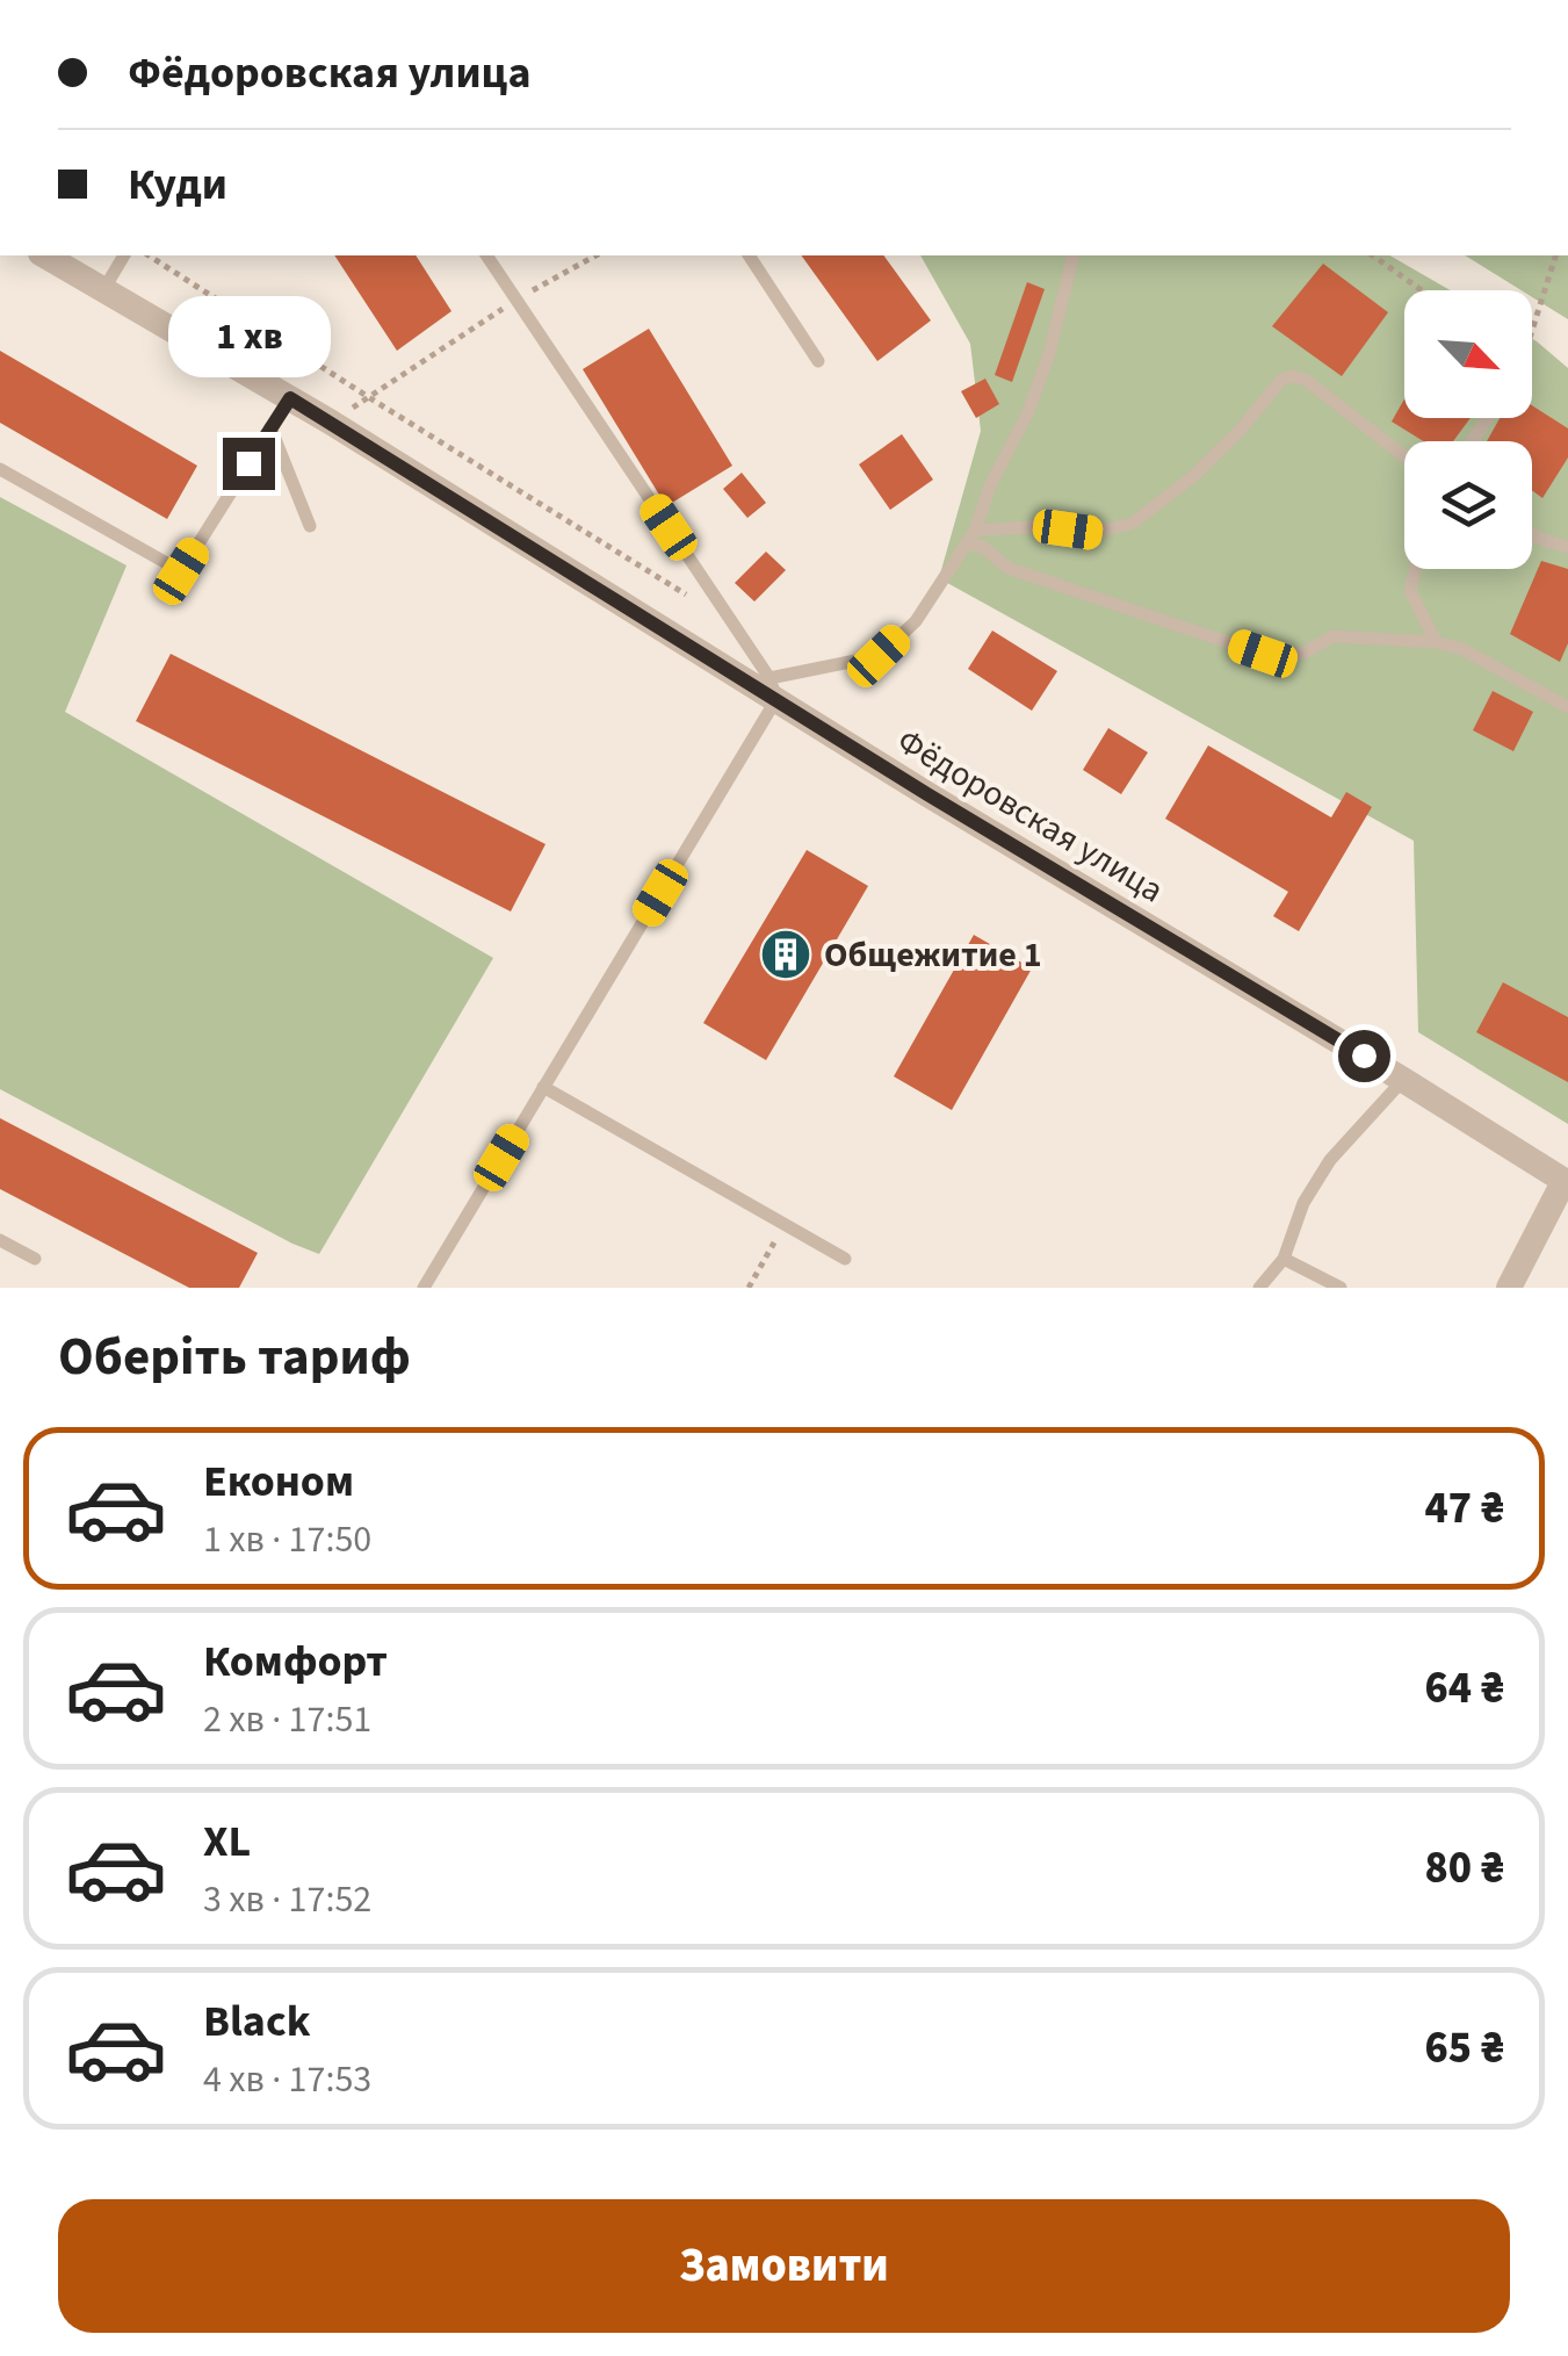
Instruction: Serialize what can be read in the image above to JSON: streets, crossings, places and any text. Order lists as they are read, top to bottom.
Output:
{
  "streets": {
    "street": ["Фёдоровская улица"]
  },
  "places": {
    "building": ["Общежитие 1"]
  },
  "north": "bottom right",
  "page": {
    "banner": ["Фёдоровская улица", "Куди"],
    "bubble": "1 хв",
    "heading": "Оберіть тариф",
    "list": [
      {
        "name": "Економ",
        "note": "1 хв · 17:50",
        "value": "47 ₴"
      },
      {
        "name": "Комфорт",
        "note": "2 хв · 17:51",
        "value": "64 ₴"
      },
      {
        "name": "XL",
        "note": "3 хв · 17:52",
        "value": "80 ₴"
      },
      {
        "name": "Black",
        "note": "4 хв · 17:53",
        "value": "65 ₴"
      }
    ],
    "buttons": "Замовити"
  }
}
